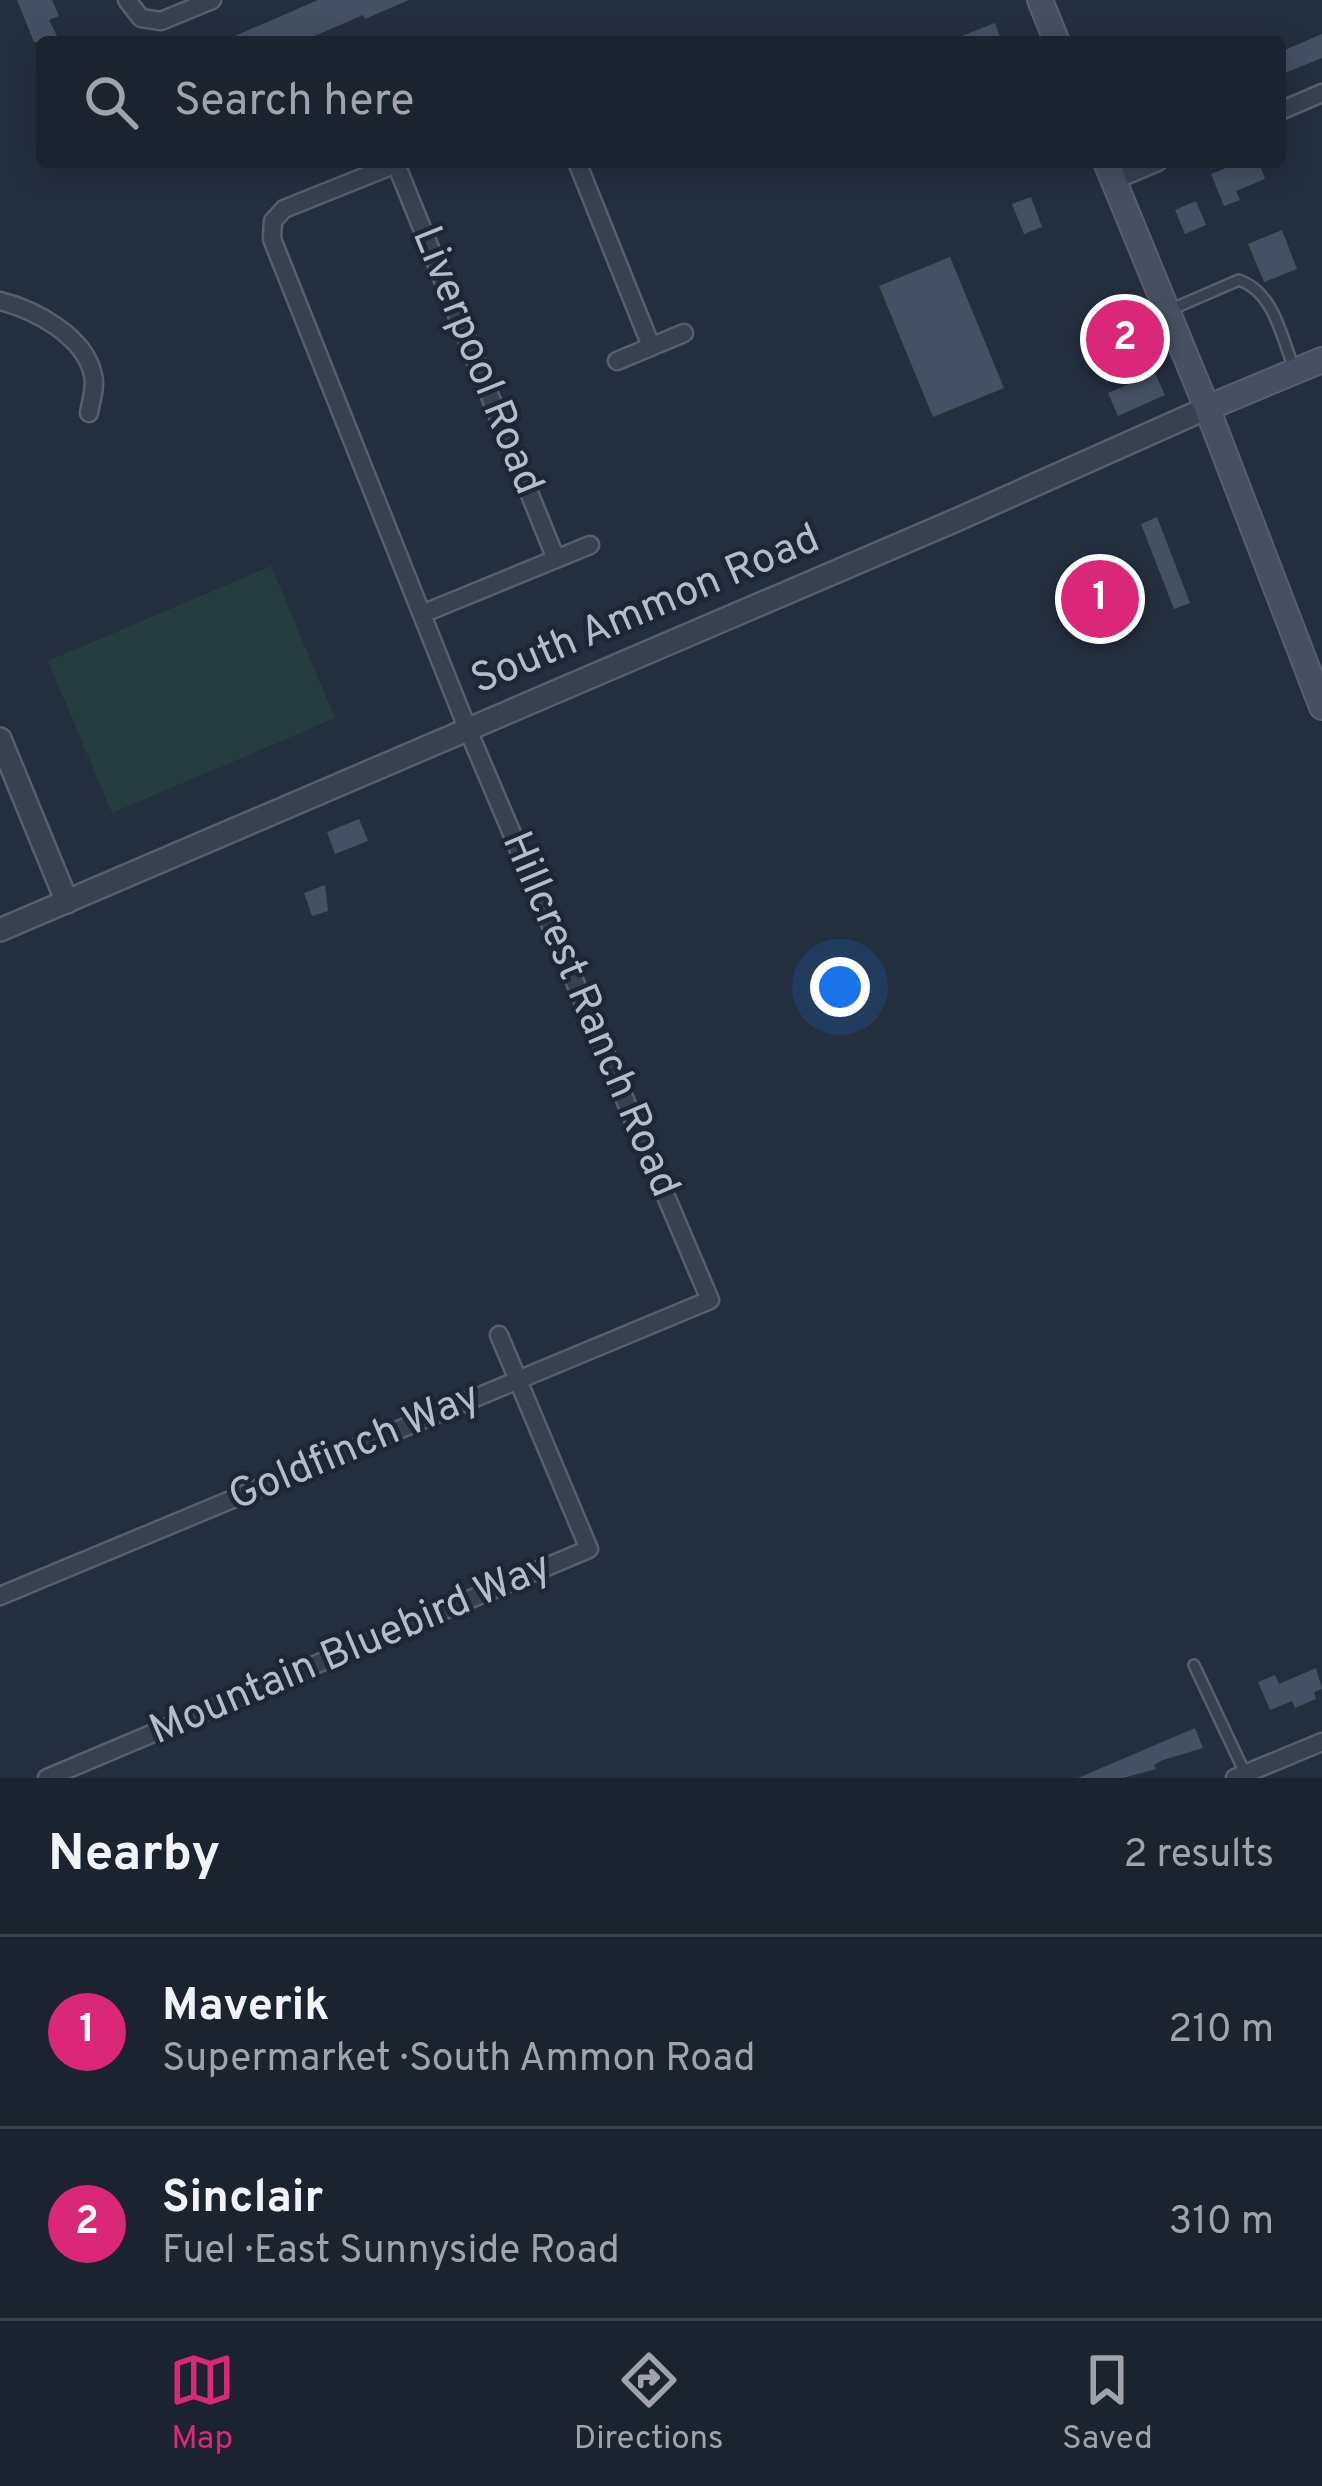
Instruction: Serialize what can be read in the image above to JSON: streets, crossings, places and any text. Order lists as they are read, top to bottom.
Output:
{
  "streets": {
    "main road": ["South Ammon Road"],
    "street": [
      "Liverpool Road",
      "Hillcrest Ranch Road",
      "Goldfinch Way",
      "Mountain Bluebird Way"
    ]
  },
  "crossings": [
    ["South Ammon Road", "Hillcrest Ranch Road"],
    ["Hillcrest Ranch Road", "Goldfinch Way"],
    ["Goldfinch Way", "Mountain Bluebird Way"]
  ],
  "page": {
    "search": "Search here",
    "pins": ["2", "1"],
    "heading": ["Nearby", "2 results"],
    "list": [
      {
        "mark": "1",
        "name": "Maverik",
        "note": "Supermarket · South Ammon Road",
        "value": "210 m"
      },
      {
        "mark": "2",
        "name": "Sinclair",
        "note": "Fuel · East Sunnyside Road",
        "value": "310 m"
      }
    ],
    "nav": ["Map", "Directions", "Saved"]
  }
}
